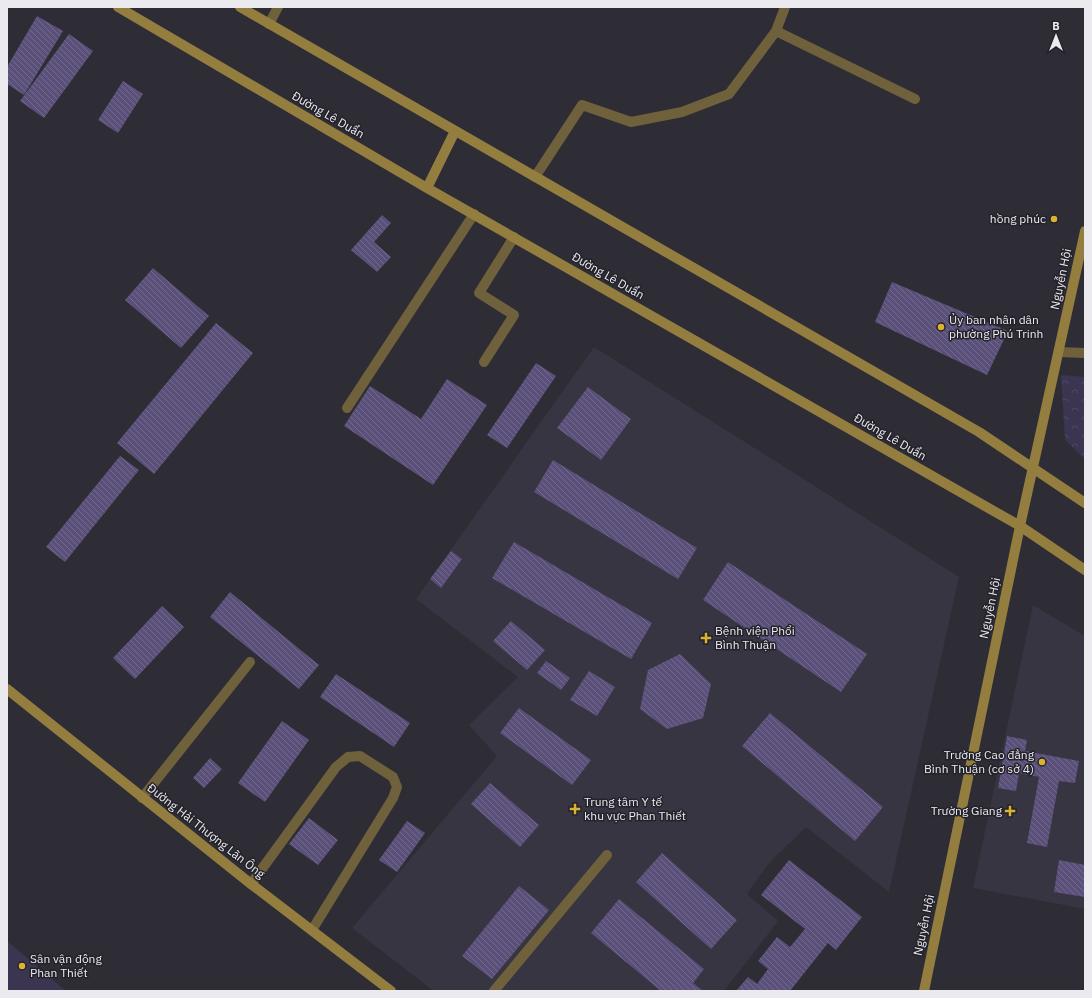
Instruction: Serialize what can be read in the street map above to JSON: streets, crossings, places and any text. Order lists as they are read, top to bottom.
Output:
{
  "streets": {
    "main road": ["Đường Lê Duẩn", "Nguyễn Hội", "Đường Hải Thượng Lãn Ông"]
  },
  "crossings": [
    ["Đường Lê Duẩn", "Nguyễn Hội"]
  ],
  "places": {
    "other": [
      "hồng phúc",
      "Ủy ban nhân dân phường Phú Trinh",
      "Trường Cao đẳng Bình Thuận (cơ sở 4)",
      "Sân vận động Phan Thiết"
    ],
    "health": ["Bệnh viện Phổi Bình Thuận", "Trung tâm Y tế khu vực Phan Thiết", "Trường Giang"]
  },
  "north": "top"
}
